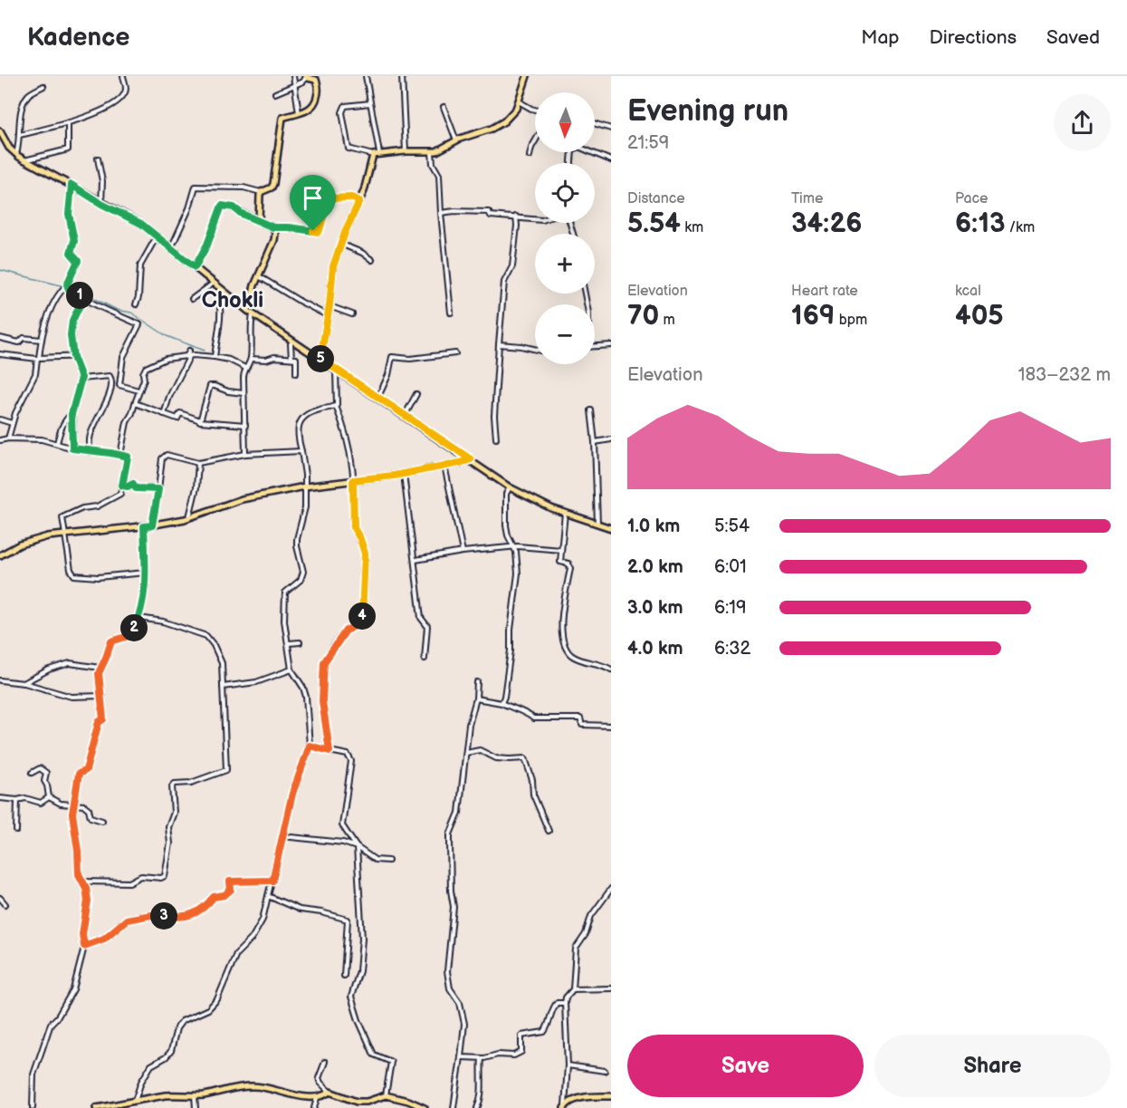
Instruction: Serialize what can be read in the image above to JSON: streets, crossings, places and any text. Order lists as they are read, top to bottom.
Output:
{
  "districts": ["Chokli"],
  "north": "bottom",
  "page": {
    "header": "Kadence",
    "nav": ["Map", "Directions", "Saved"],
    "heading": ["Evening run", "21:59"],
    "map_buttons": ["+", "−"],
    "stats": [
      ["Distance", "5.54 km"],
      ["Time", "34:26"],
      ["Pace", "6:13 /km"],
      ["Elevation", "70 m"],
      ["Heart rate", "169 bpm"],
      ["kcal", "405"]
    ],
    "pins": [
      "1",
      "5",
      "4",
      "2",
      "3"
    ],
    "chart": ["Elevation", "183–232 m"],
    "list": [
      {
        "name": "1.0 km",
        "note": "5:54"
      },
      {
        "name": "2.0 km",
        "note": "6:01"
      },
      {
        "name": "3.0 km",
        "note": "6:19"
      },
      {
        "name": "4.0 km",
        "note": "6:32"
      }
    ],
    "buttons": ["Save", "Share"]
  }
}
